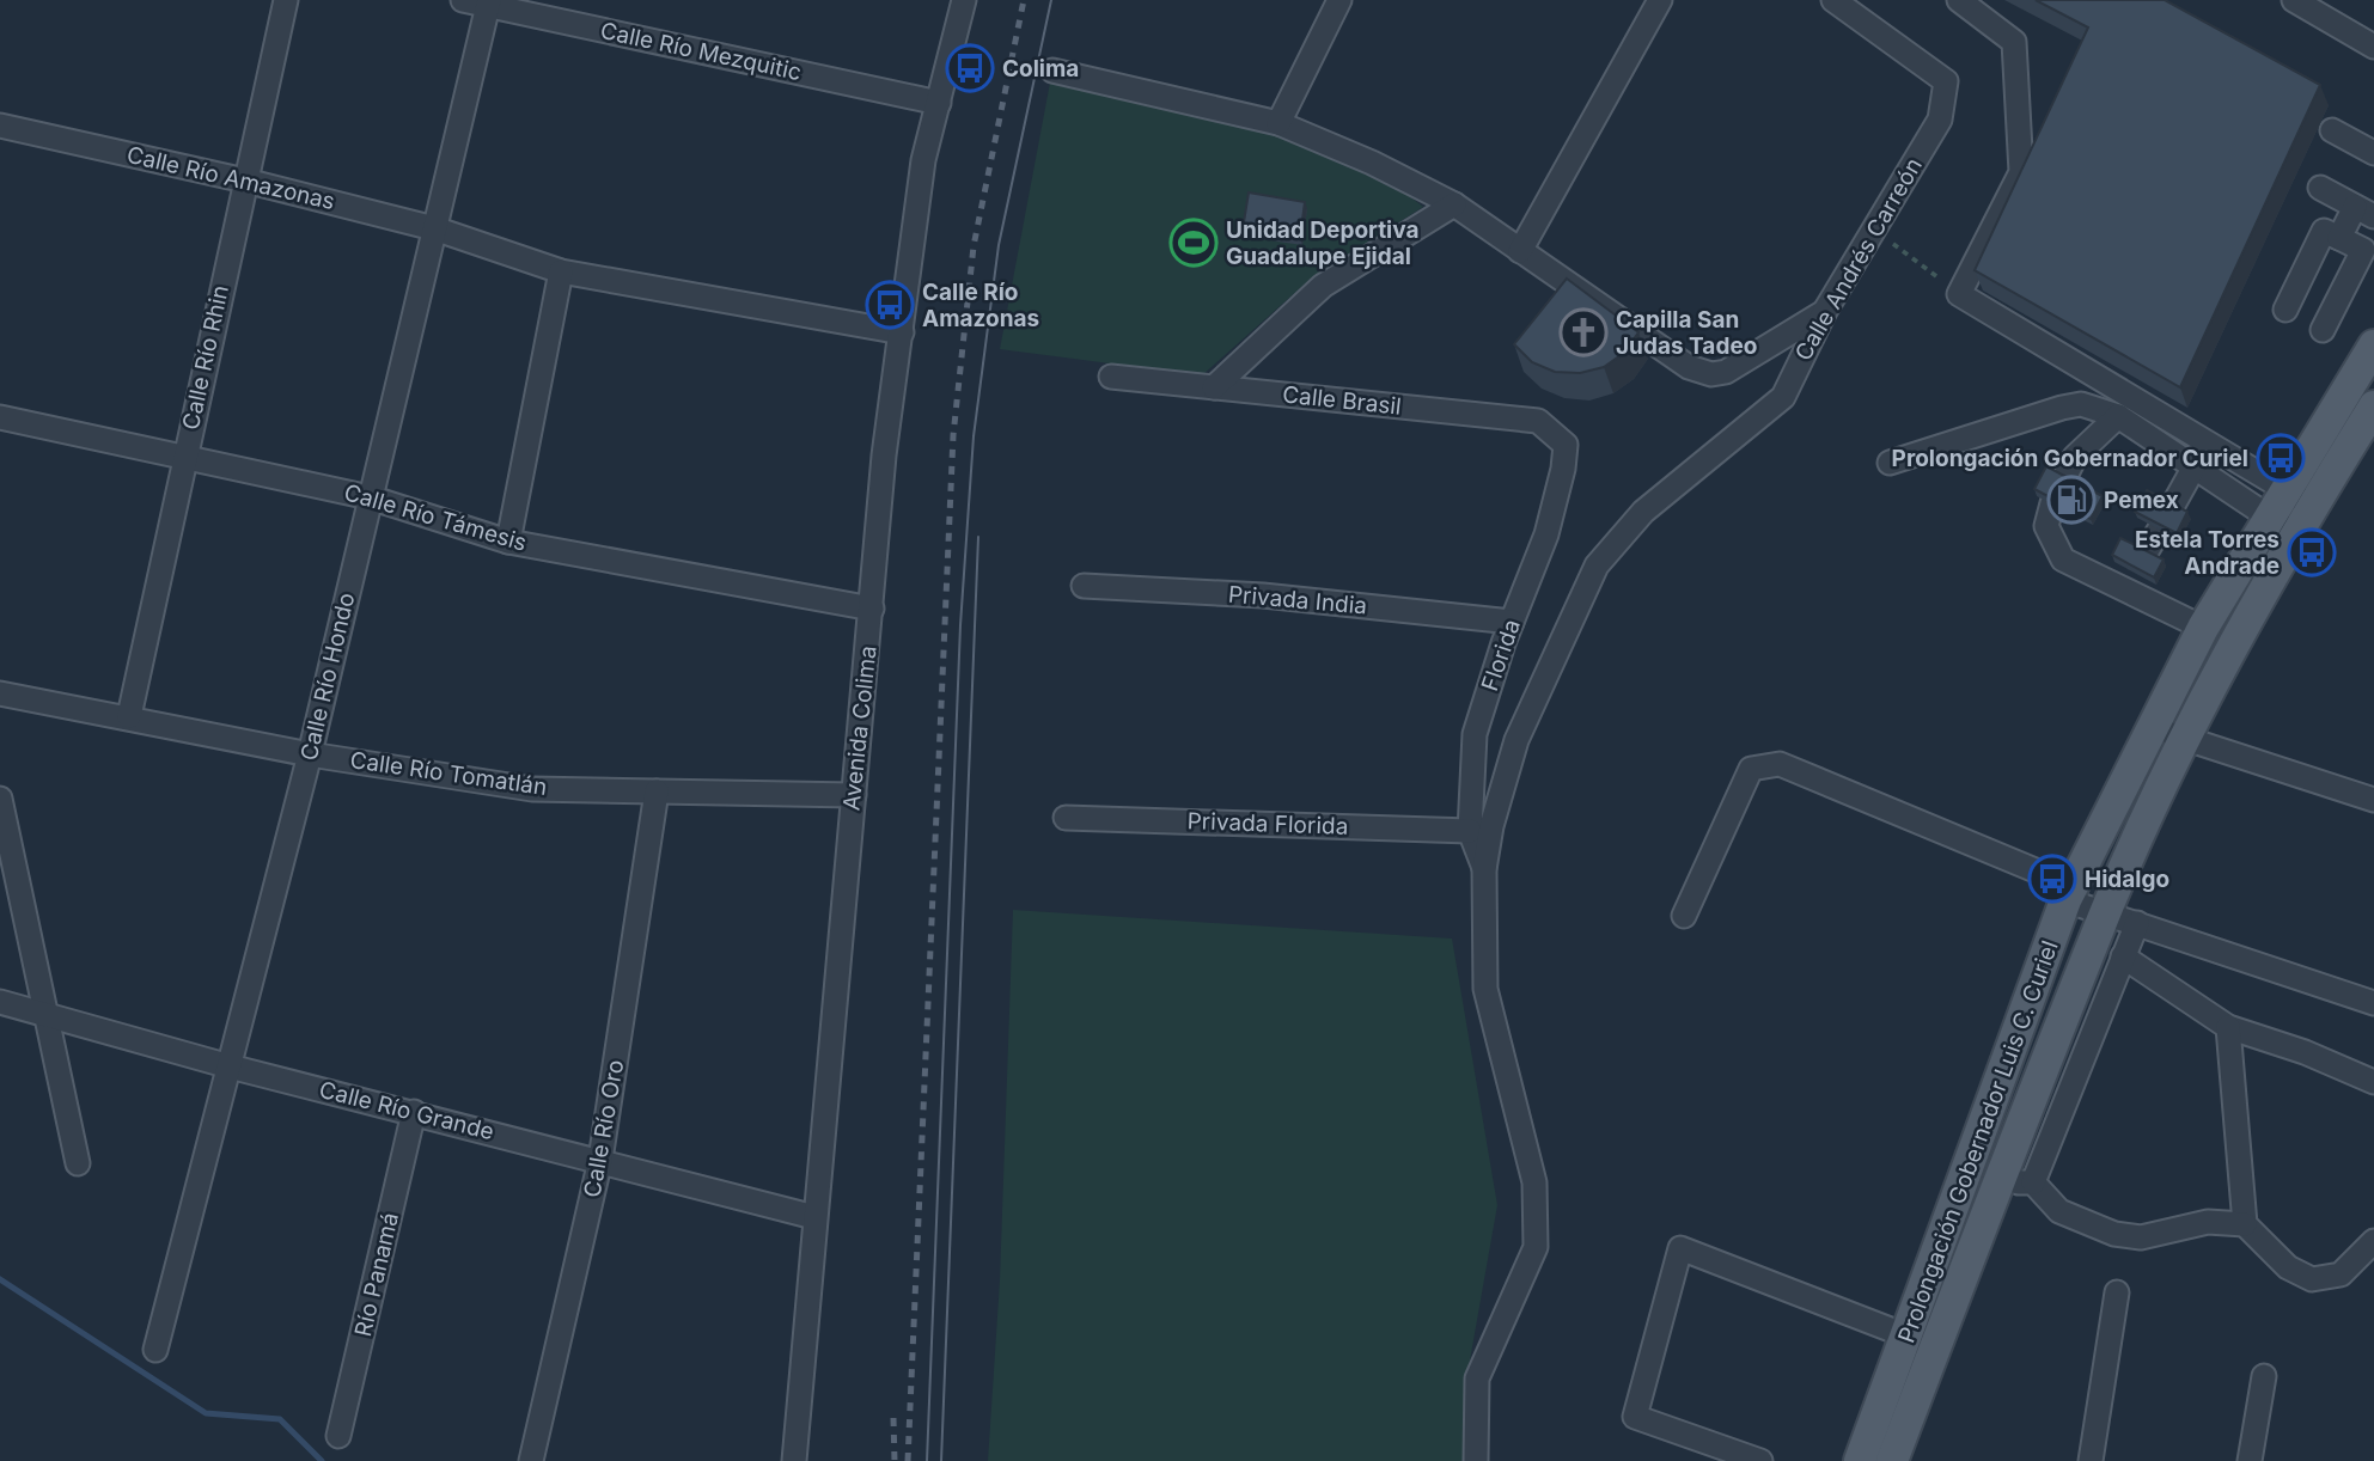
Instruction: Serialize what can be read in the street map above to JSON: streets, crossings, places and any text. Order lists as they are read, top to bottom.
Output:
{
  "streets": {
    "main road": ["Prolongación Gobernador Luis C. Curiel"],
    "street": [
      "Calle Río Mezquitic",
      "Calle Río Amazonas",
      "Calle Andrés Carreón",
      "Calle Río Rhin",
      "Calle Brasil",
      "Calle Río Támesis",
      "Privada India",
      "Florida",
      "Calle Río Hondo",
      "Avenida Colima",
      "Calle Río Tomatlán",
      "Privada Florida",
      "Calle Río Grande",
      "Calle Río Oro",
      "Río Panamá"
    ]
  },
  "crossings": [
    ["Calle Río Mezquitic", "Calle Río Hondo"],
    ["Calle Río Mezquitic", "Avenida Colima"],
    ["Calle Río Amazonas", "Calle Río Rhin"],
    ["Calle Río Amazonas", "Calle Río Hondo"],
    ["Calle Río Amazonas", "Avenida Colima"],
    ["Calle Andrés Carreón", "Florida"],
    ["Calle Río Rhin", "Calle Río Támesis"],
    ["Calle Río Rhin", "Calle Río Tomatlán"],
    ["Calle Brasil", "Florida"],
    ["Calle Río Támesis", "Calle Río Hondo"],
    ["Calle Río Támesis", "Avenida Colima"],
    ["Privada India", "Florida"],
    ["Florida", "Privada Florida"],
    ["Calle Río Hondo", "Calle Río Tomatlán"],
    ["Calle Río Hondo", "Calle Río Grande"],
    ["Avenida Colima", "Calle Río Tomatlán"],
    ["Avenida Colima", "Calle Río Grande"],
    ["Calle Río Tomatlán", "Calle Río Oro"],
    ["Calle Río Grande", "Calle Río Oro"],
    ["Calle Río Grande", "Río Panamá"]
  ],
  "places": {
    "bus stop": [
      "Colima",
      "Calle Río Amazonas",
      "Prolongación Gobernador Curiel",
      "Estela Torres Andrade",
      "Hidalgo"
    ],
    "sports": ["Unidad Deportiva Guadalupe Ejidal"],
    "church": ["Capilla San Judas Tadeo"],
    "fuel station": ["Pemex"]
  }
}
